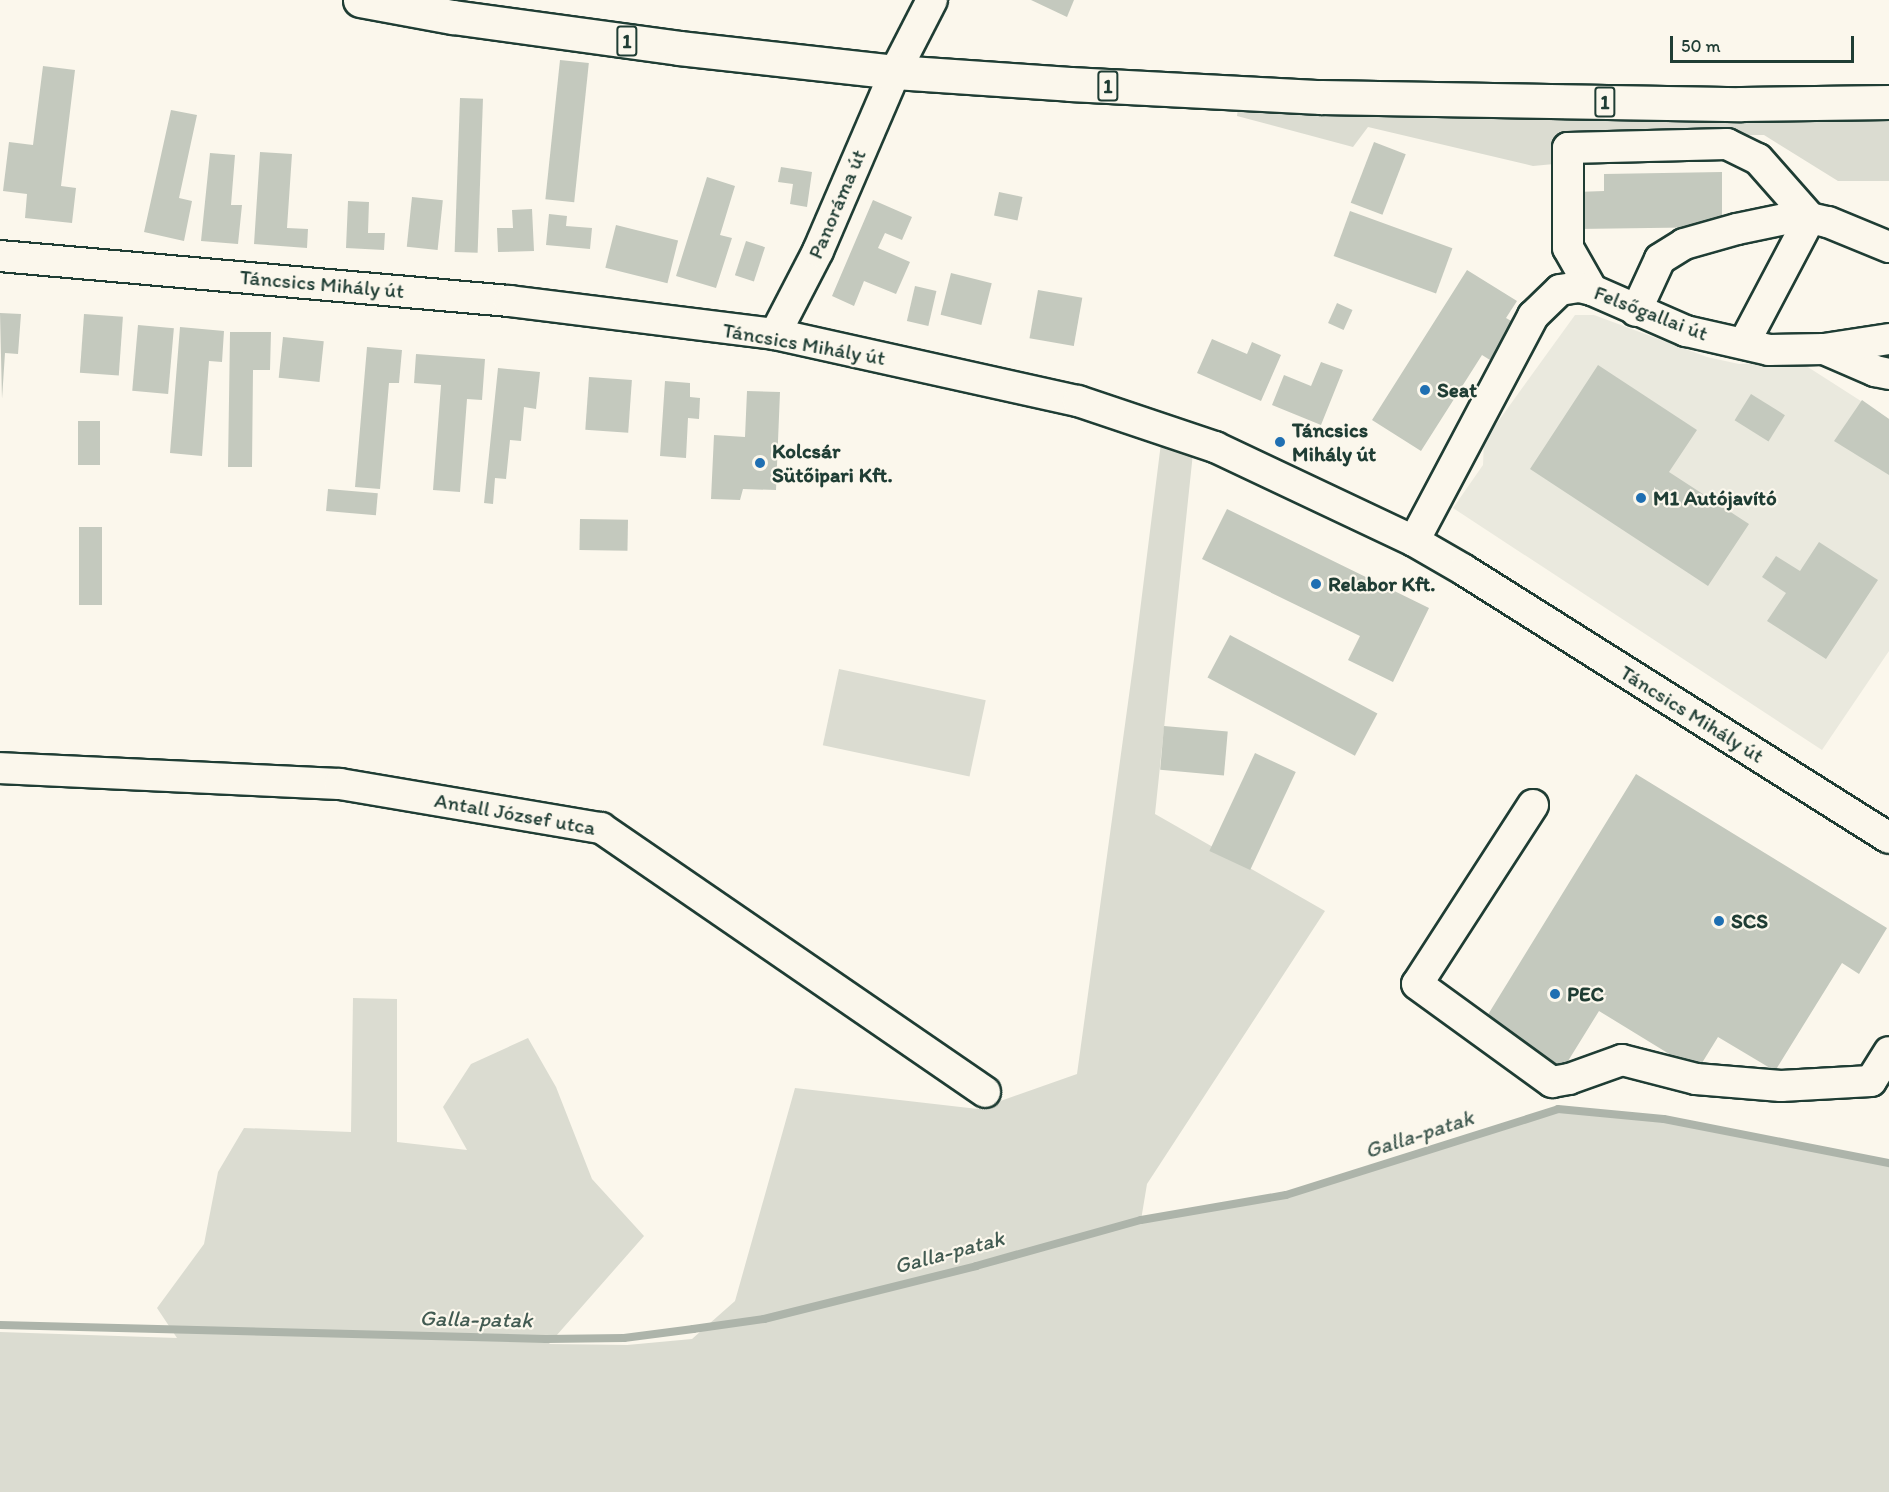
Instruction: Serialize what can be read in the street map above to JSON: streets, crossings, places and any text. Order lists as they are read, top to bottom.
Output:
{
  "streets": {
    "main road": ["1"],
    "street": [
      "Panoráma út",
      "Táncsics Mihály út",
      "Felsőgallai út",
      "Antall József utca"
    ]
  },
  "crossings": [
    ["1", "Panoráma út"],
    ["Panoráma út", "Táncsics Mihály út"],
    ["Táncsics Mihály út", "Felsőgallai út"]
  ],
  "water": ["Galla-patak"],
  "places": [
    "Seat",
    "Táncsics Mihály út",
    "Kolcsár Sütőipari Kft.",
    "M1 Autójavító",
    "Relabor Kft.",
    "SCS",
    "PEC"
  ],
  "scale_bar": "50 m"
}
